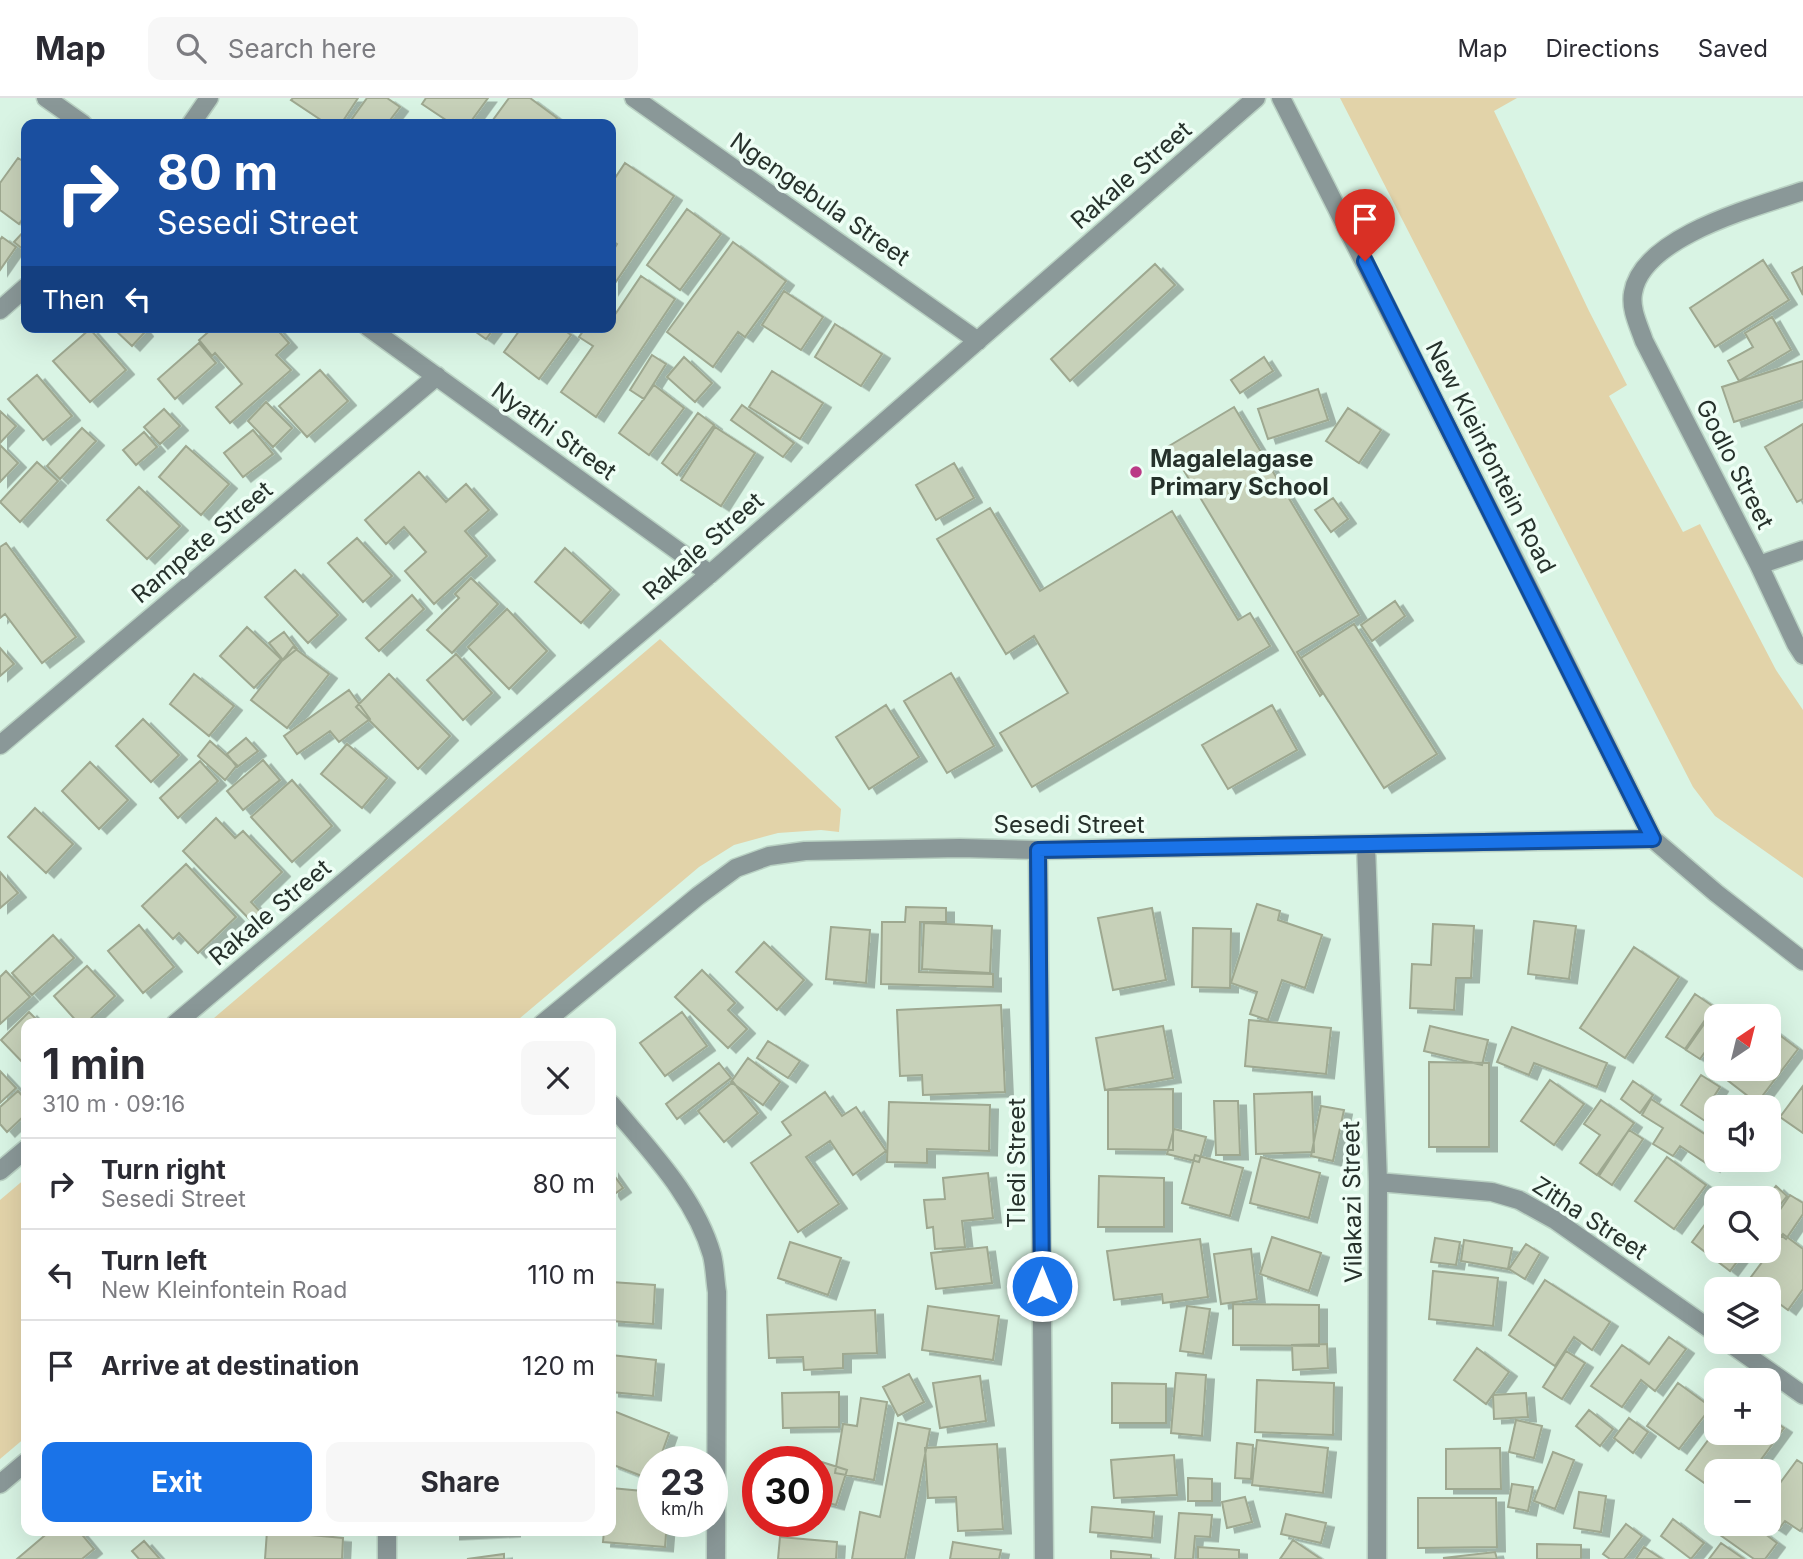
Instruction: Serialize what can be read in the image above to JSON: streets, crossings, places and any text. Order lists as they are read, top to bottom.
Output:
{
  "streets": {
    "street": [
      "Rakale Street",
      "Ngengebula Street",
      "Nyathi Street",
      "New Kleinfontein Road",
      "Godlo Street",
      "Rampete Street",
      "Sesedi Street",
      "Tledi Street",
      "Vilakazi Street",
      "Zitha Street"
    ]
  },
  "crossings": [
    ["Rakale Street", "Ngengebula Street"],
    ["Rakale Street", "Nyathi Street"],
    ["Nyathi Street", "Rampete Street"],
    ["New Kleinfontein Road", "Sesedi Street"],
    ["Sesedi Street", "Tledi Street"],
    ["Sesedi Street", "Vilakazi Street"],
    ["Vilakazi Street", "Zitha Street"]
  ],
  "places": ["Magalelagase Primary School"],
  "north": "top right",
  "page": {
    "header": "Map",
    "search": "Search here",
    "nav": ["Map", "Directions", "Saved"],
    "turn": ["80 m", "Sesedi Street"],
    "then": "Then",
    "map_buttons": ["+", "−"],
    "heading": ["1 min", "310 m · 09:16"],
    "list": [
      {
        "name": "Turn right",
        "note": "Sesedi Street",
        "value": "80 m"
      },
      {
        "name": "Turn left",
        "note": "New Kleinfontein Road",
        "value": "110 m"
      },
      {
        "name": "Arrive at destination",
        "value": "120 m"
      }
    ],
    "buttons": ["Exit", "Share"],
    "speed": "23 km/h",
    "limit": "30"
  }
}
